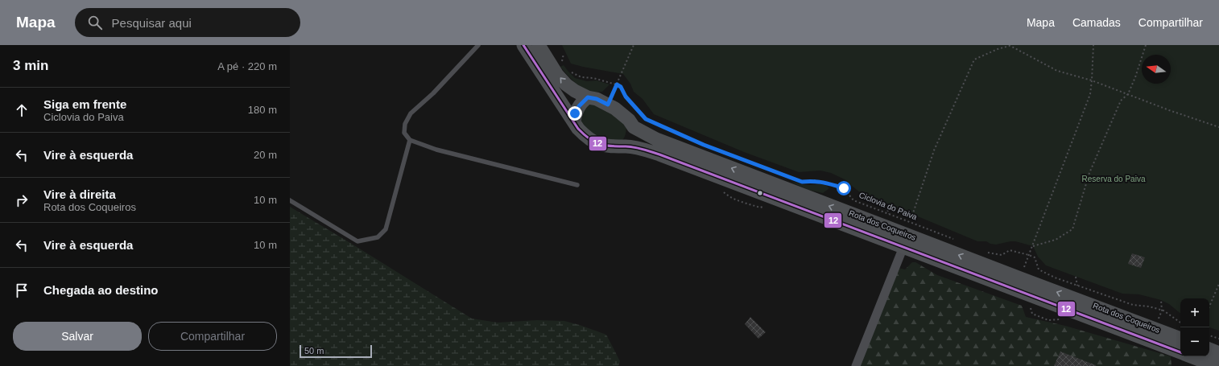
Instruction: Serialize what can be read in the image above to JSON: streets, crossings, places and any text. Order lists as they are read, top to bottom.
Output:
{
  "streets": {
    "main road": ["Rota dos Coqueiros"],
    "path": ["Ciclovia do Paiva"]
  },
  "parks": ["Reserva do Paiva"],
  "lines": ["transit line 12"],
  "scale_bar": "50 m",
  "north": "left",
  "page": {
    "header": "Mapa",
    "search": "Pesquisar aqui",
    "nav": ["Mapa", "Camadas", "Compartilhar"],
    "heading": ["3 min", "A pé · 220 m"],
    "list": [
      ["Siga em frente", "Ciclovia do Paiva", "180 m"],
      ["Vire à esquerda", "20 m"],
      ["Vire à direita", "Rota dos Coqueiros", "10 m"],
      ["Vire à esquerda", "10 m"],
      "Chegada ao destino"
    ],
    "map_buttons": ["+", "−"],
    "buttons": ["Salvar", "Compartilhar"],
    "scale": "50 m"
  }
}
